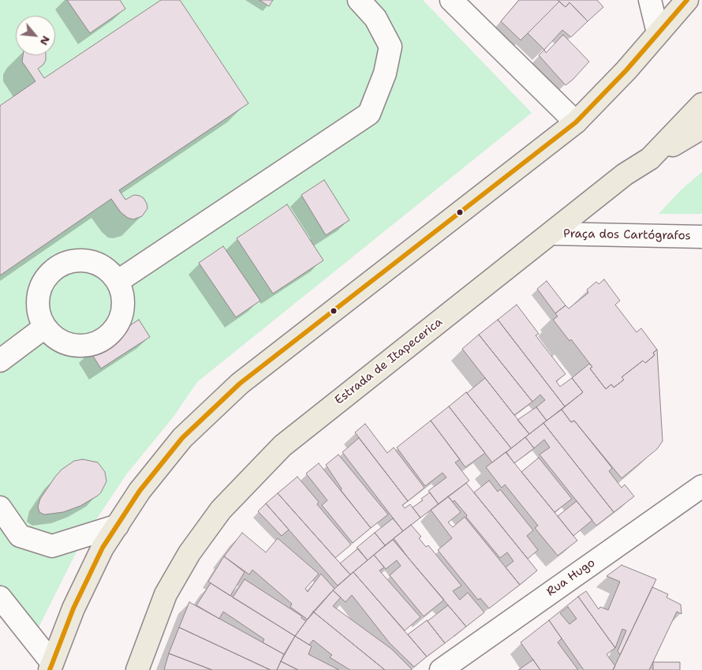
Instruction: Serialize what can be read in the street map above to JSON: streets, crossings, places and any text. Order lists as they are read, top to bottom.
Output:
{
  "streets": {
    "main road": ["Estrada de Itapecerica"],
    "street": ["Praça dos Cartógrafos", "Rua Hugo"]
  },
  "crossings": [
    ["Praça dos Cartógrafos", "Estrada de Itapecerica"]
  ],
  "north": "bottom right"
}
